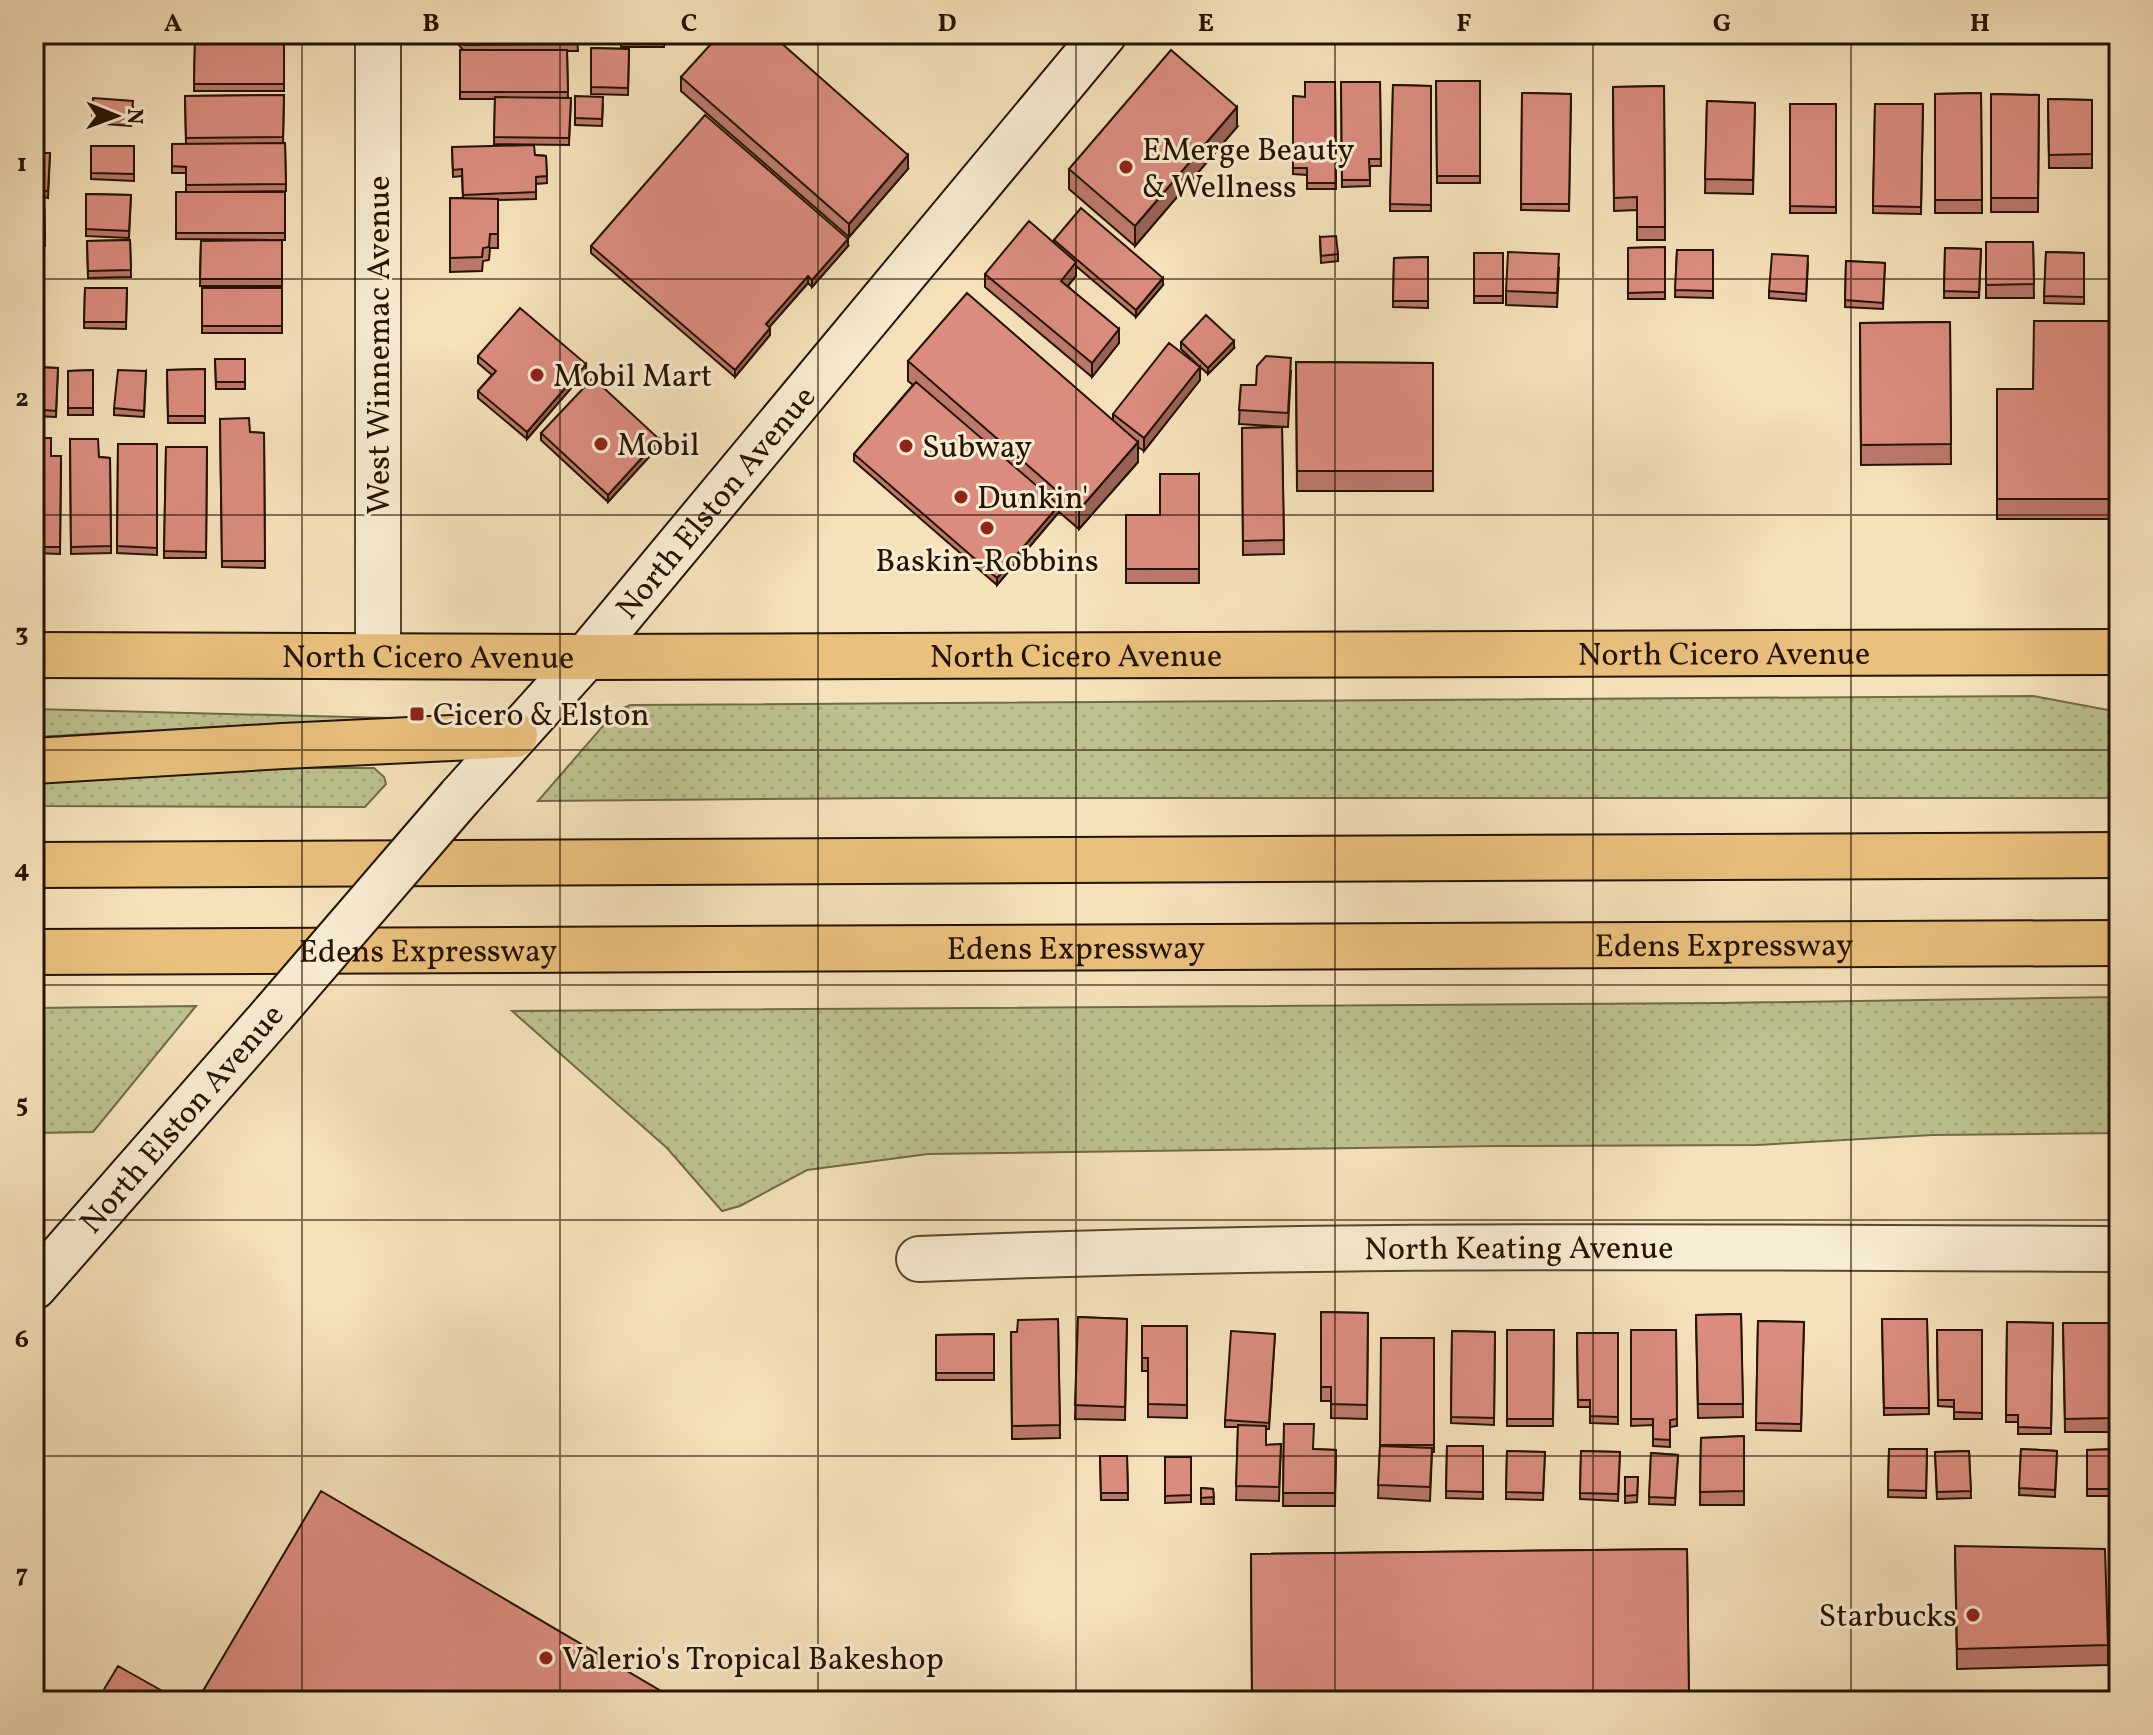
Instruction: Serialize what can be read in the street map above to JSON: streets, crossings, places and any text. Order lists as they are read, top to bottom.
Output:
{
  "streets": {
    "main road": ["North Cicero Avenue", "Edens Expressway"],
    "street": ["West Winnemac Avenue", "North Elston Avenue", "North Keating Avenue"]
  },
  "crossings": [
    ["West Winnemac Avenue", "North Cicero Avenue"],
    ["North Elston Avenue", "North Cicero Avenue"]
  ],
  "places": {
    "other": [
      "EMerge Beauty & Wellness",
      "Mobil Mart",
      "Mobil",
      "Subway",
      "Dunkin'",
      "Baskin-Robbins",
      "Starbucks",
      "Valerio's Tropical Bakeshop"
    ],
    "transit": ["Cicero & Elston"]
  },
  "north": "right",
  "grid": {
    "columns": [
      "A",
      "B",
      "C",
      "D",
      "E",
      "F",
      "G",
      "H"
    ],
    "rows": [
      "1",
      "2",
      "3",
      "4",
      "5",
      "6",
      "7"
    ]
  }
}
